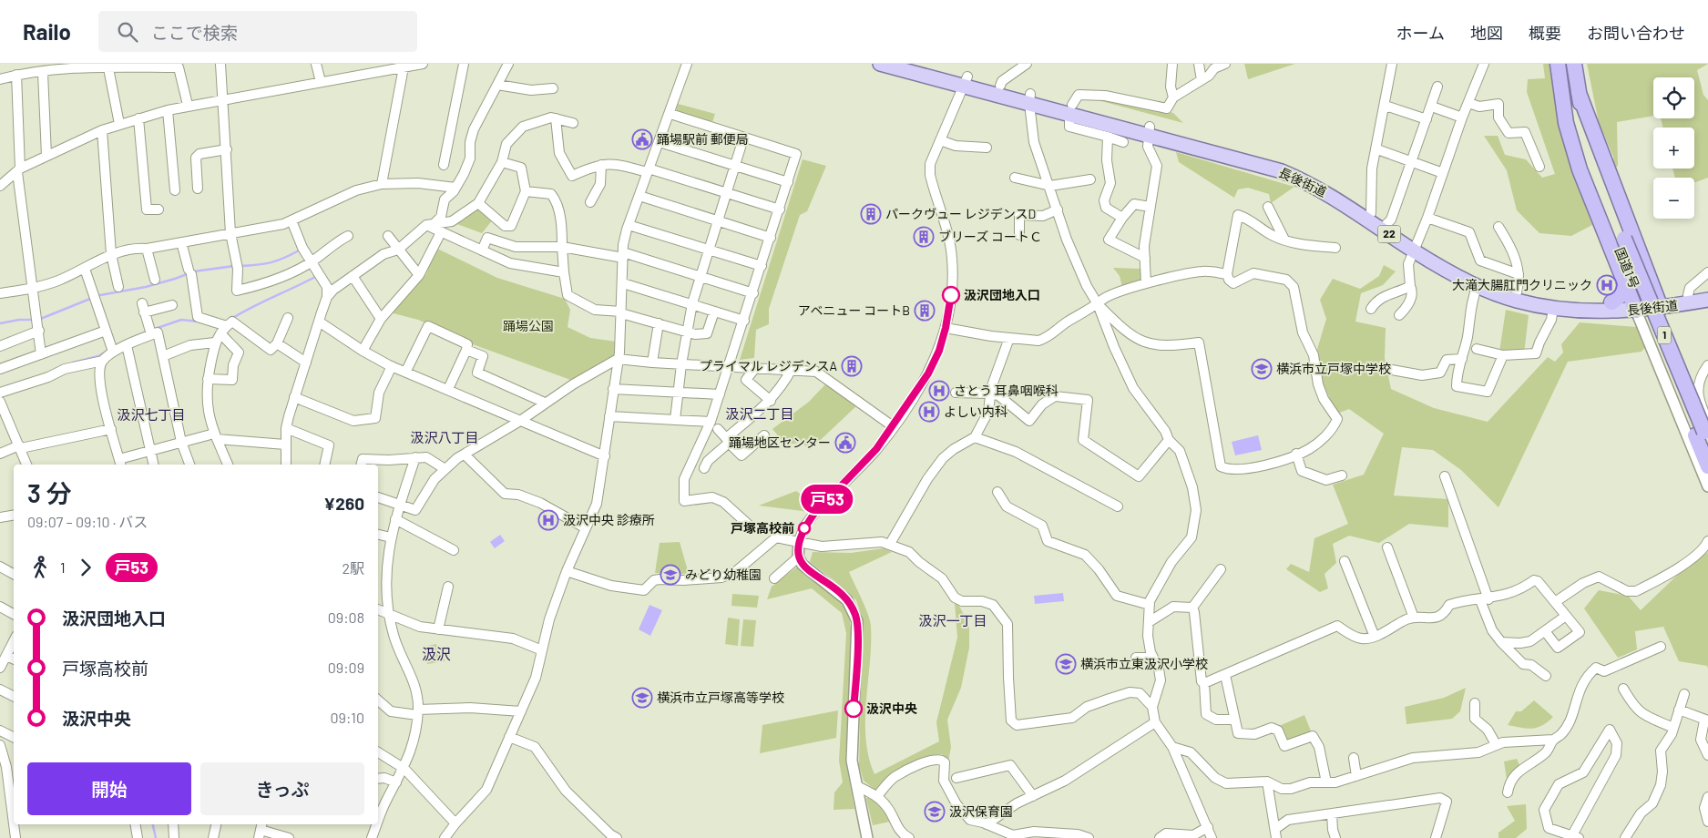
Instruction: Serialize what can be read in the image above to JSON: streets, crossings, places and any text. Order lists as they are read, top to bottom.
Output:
{
  "streets": {
    "highway": ["国道1号", "1"],
    "main road": ["長後街道", "22"]
  },
  "districts": [
    "汲沢二丁目",
    "汲沢七丁目",
    "汲沢八丁目",
    "汲沢一丁目",
    "汲沢"
  ],
  "parks": ["踊場公園"],
  "places": {
    "public building": ["踊場駅前 郵便局", "踊場地区センター"],
    "building": [
      "パークヴュー レジデンスD",
      "ブリーズ コートＣ",
      "アベニュー コートB",
      "プライマル レジデンスA"
    ],
    "hospital": [
      "大滝大腸肛門クリニック",
      "さとう 耳鼻咽喉科",
      "よしい内科",
      "汲沢中央 診療所"
    ],
    "other": ["汲沢団地入口", "戸塚高校前", "汲沢中央"],
    "school or university": [
      "横浜市立戸塚中学校",
      "みどり幼稚園",
      "横浜市立東汲沢小学校",
      "横浜市立戸塚高等学校",
      "汲沢保育園"
    ]
  },
  "lines": ["bus line 戸53"],
  "page": {
    "header": "Railo",
    "search": "ここで検索",
    "nav": [
      "ホーム",
      "地図",
      "概要",
      "お問い合わせ"
    ],
    "on_map": "戸53",
    "map_buttons": ["+", "−"],
    "heading": ["3 分", "09:07 – 09:10 · バス", "¥260"],
    "legs": ["1", "戸53", "2駅"],
    "list": [
      {
        "name": "汲沢団地入口",
        "value": "09:08"
      },
      {
        "name": "戸塚高校前",
        "value": "09:09"
      },
      {
        "name": "汲沢中央",
        "value": "09:10"
      }
    ],
    "buttons": ["開始", "きっぷ"]
  }
}
